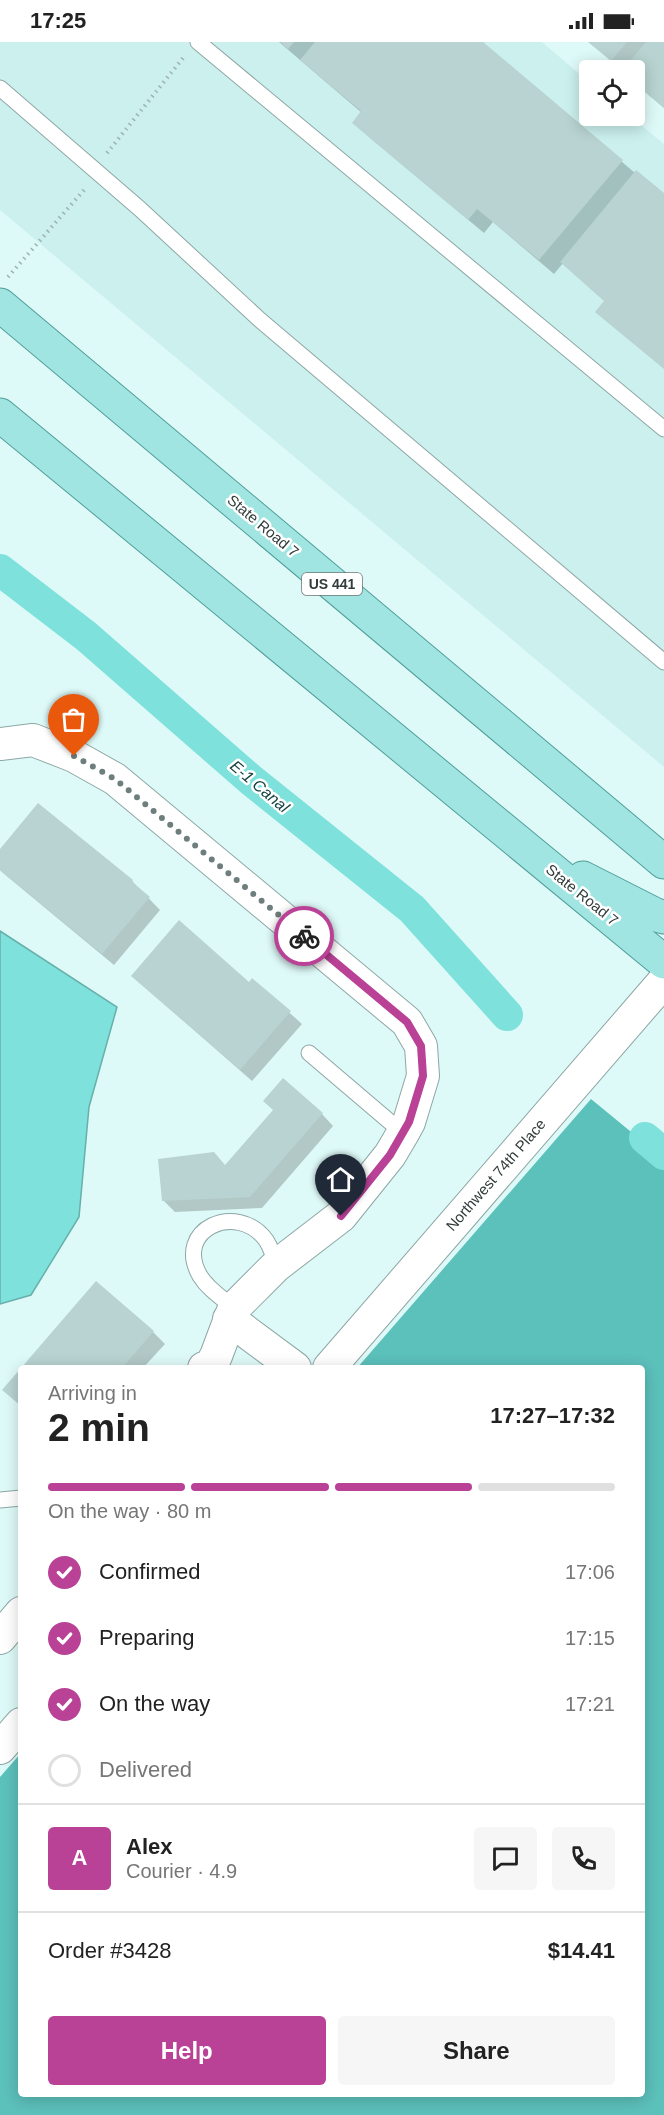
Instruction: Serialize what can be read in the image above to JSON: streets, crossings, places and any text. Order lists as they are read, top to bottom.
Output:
{
  "streets": {
    "main road": ["State Road 7", "US 441"],
    "street": ["Northwest 74th Place"]
  },
  "water": ["E-1 Canal"],
  "page": {
    "status": "17:25",
    "heading": ["2 min", "Arriving in", "17:27–17:32"],
    "panel": [
      "Alex",
      "Courier · 4.9",
      "Order #3428",
      "$14.41"
    ],
    "bar": "On the way · 80 m",
    "list": [
      ["Confirmed", "17:06"],
      ["Preparing", "17:15"],
      ["On the way", "17:21"],
      "Delivered"
    ],
    "round": "A",
    "buttons": ["Help", "Share"]
  }
}
